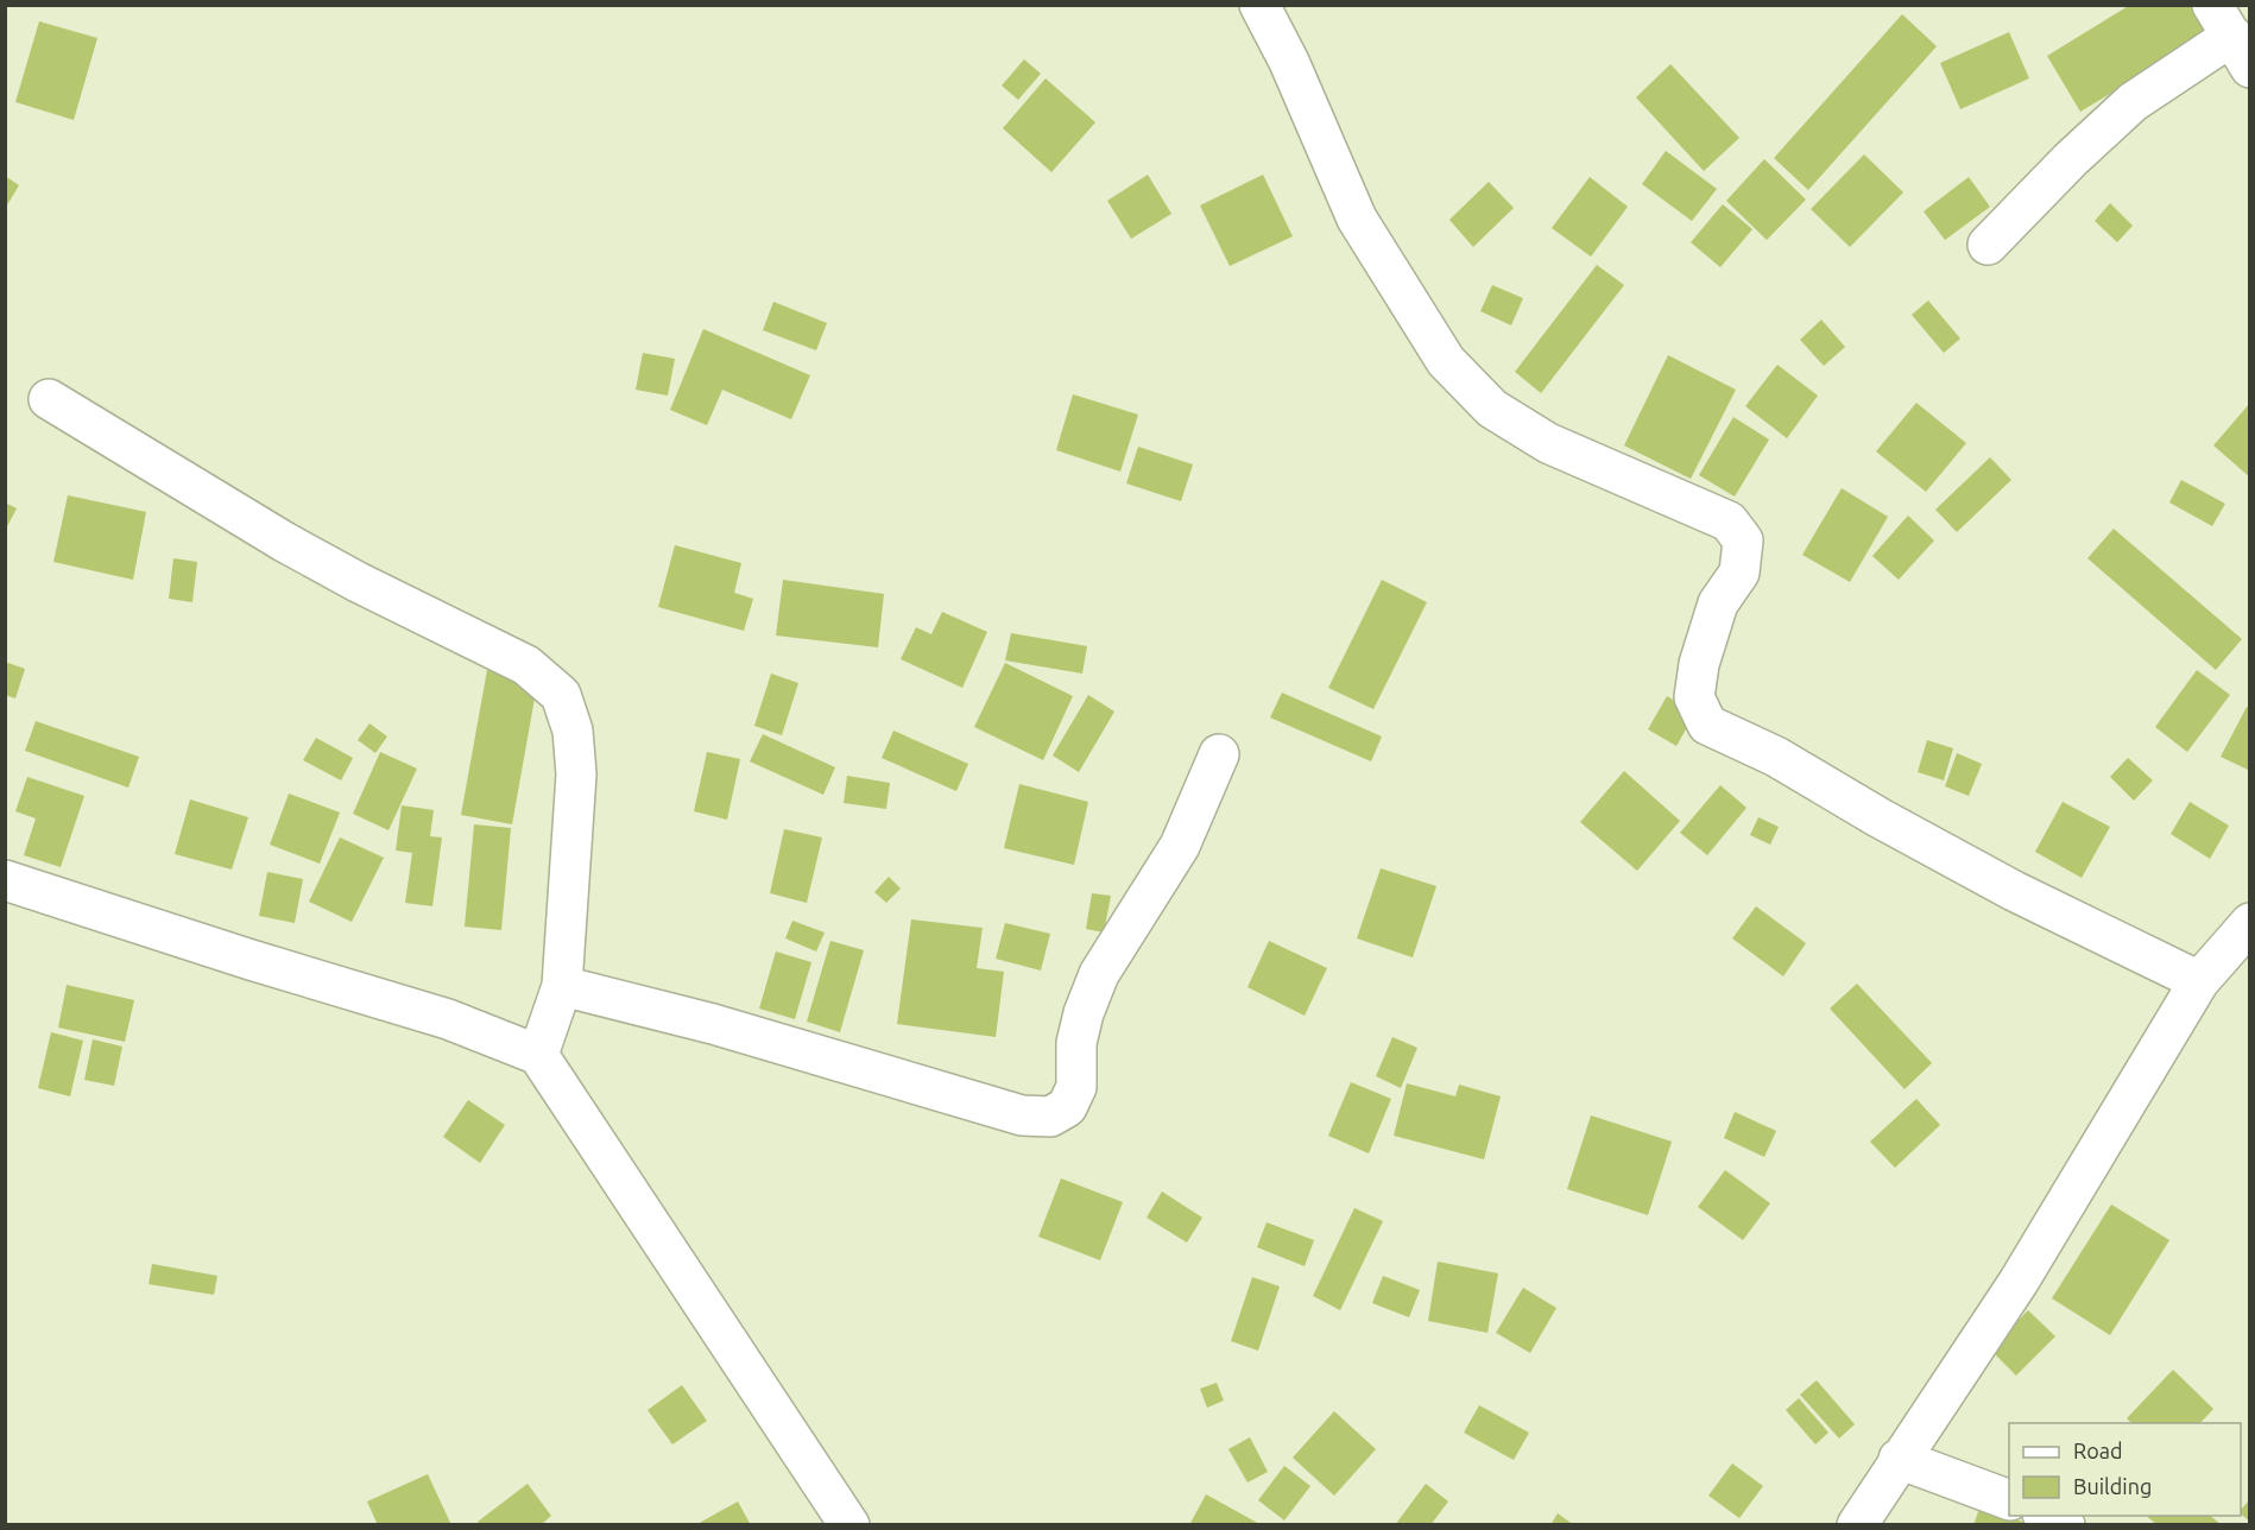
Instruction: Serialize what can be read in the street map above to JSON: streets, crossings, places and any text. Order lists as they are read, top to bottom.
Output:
{
  "legend": ["Road", "Building"]
}
